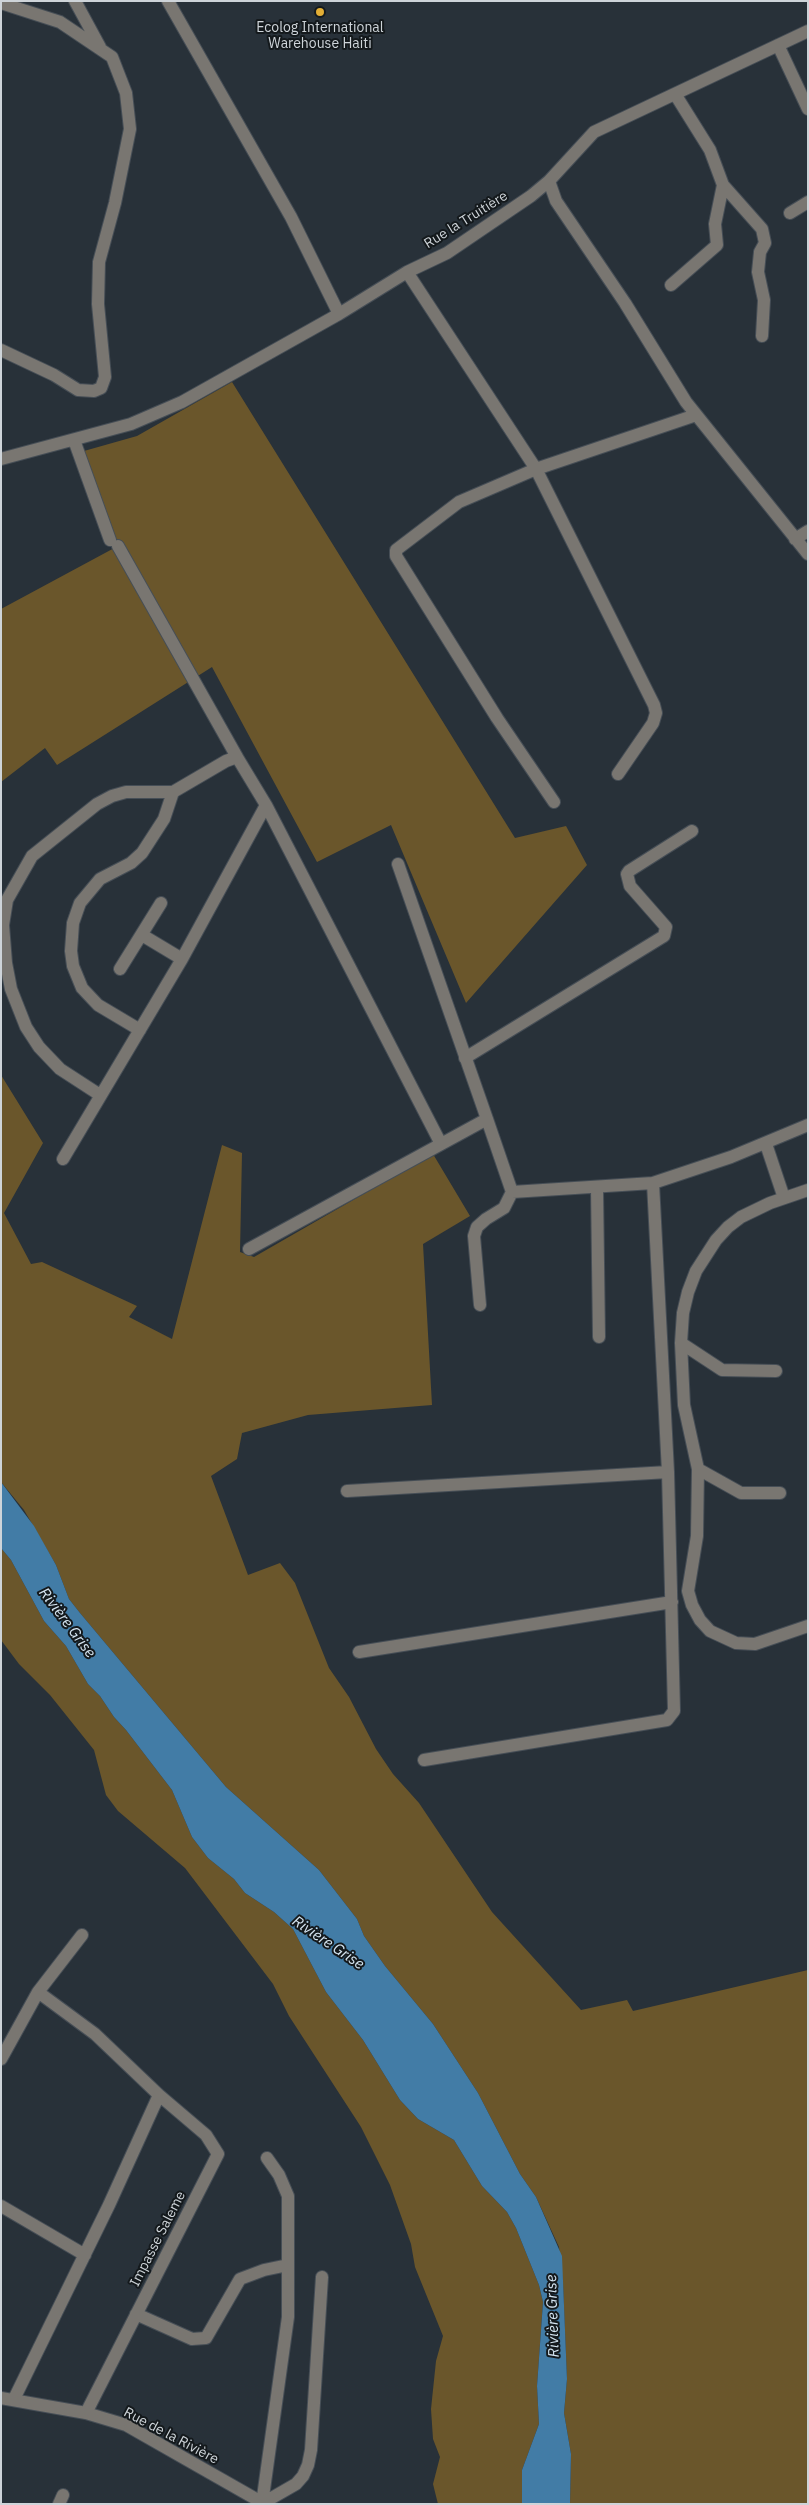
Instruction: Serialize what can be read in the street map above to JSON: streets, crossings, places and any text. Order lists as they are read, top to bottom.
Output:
{
  "streets": {
    "street": ["Rue la Truitière", "Impasse Saleme", "Rue de la Rivière"]
  },
  "crossings": [
    ["Impasse Saleme", "Rue de la Rivière"]
  ],
  "water": ["Rivière Grise"],
  "places": ["Ecolog International Warehouse Haiti"]
}
